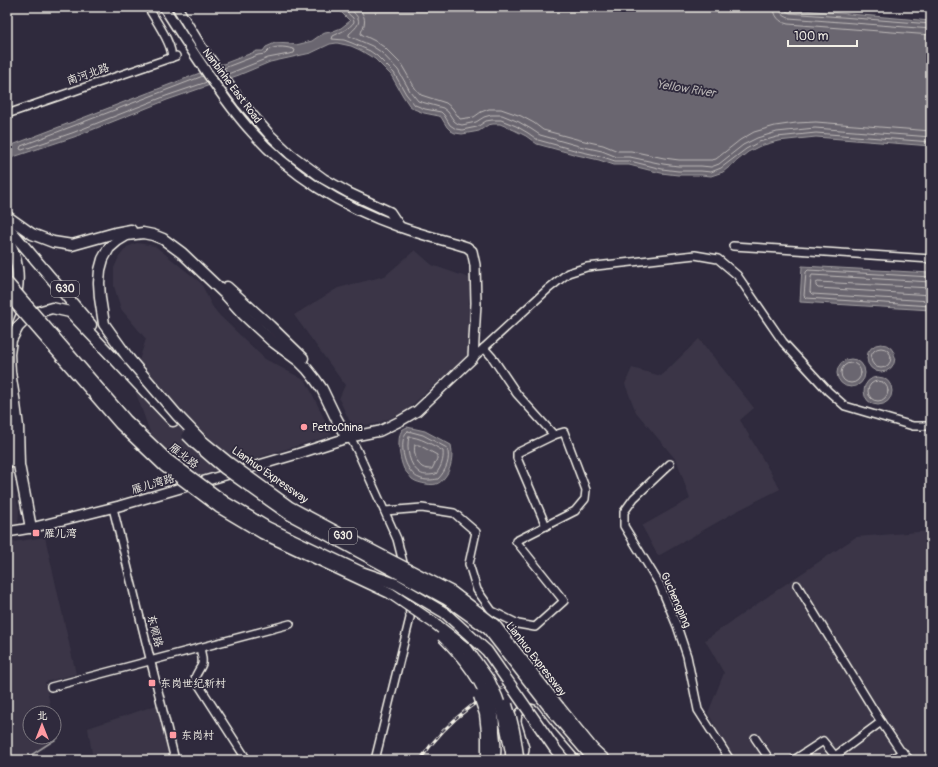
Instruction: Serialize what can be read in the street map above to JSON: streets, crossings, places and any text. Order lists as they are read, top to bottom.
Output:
{
  "streets": {
    "highway": ["G30", "雁北路", "Lianhuo Expressway"],
    "main road": ["Nanbinhe East Road", "雁儿湾路"],
    "street": ["南河北路", "Guchengping", "东顺路"]
  },
  "crossings": [
    ["Nanbinhe East Road", "雁儿湾路"],
    ["雁儿湾路", "东顺路"]
  ],
  "water": ["Yellow River"],
  "places": {
    "other": ["PetroChina"],
    "transit": ["雁儿湾", "东岗世纪新村", "东岗村"]
  },
  "scale_bar": "100 m",
  "north": "top"
}
